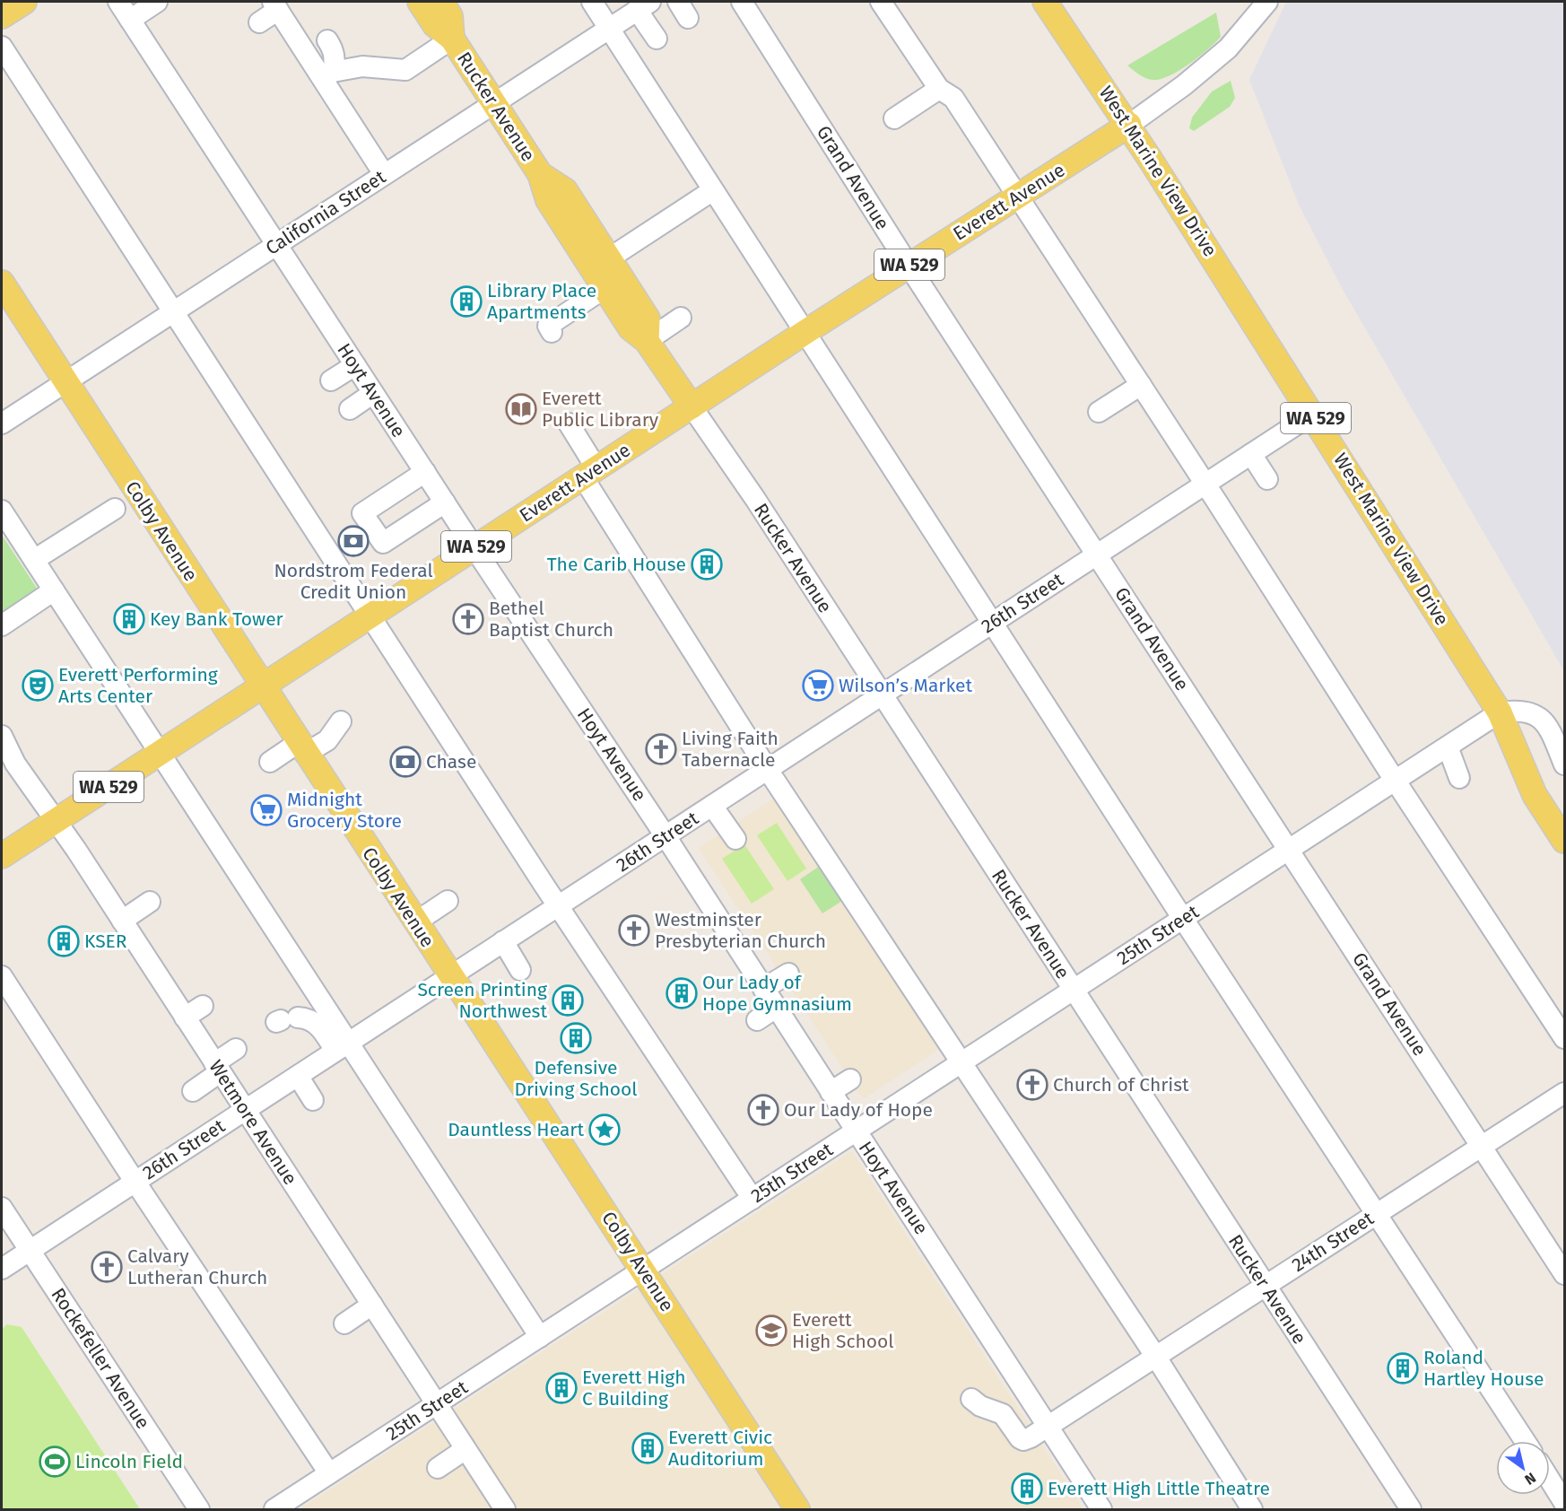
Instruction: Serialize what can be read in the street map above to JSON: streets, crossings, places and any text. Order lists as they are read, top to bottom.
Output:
{
  "streets": {
    "main road": [
      "Rucker Avenue",
      "West Marine View Drive",
      "Everett Avenue",
      "WA 529",
      "Colby Avenue"
    ],
    "street": [
      "Grand Avenue",
      "California Street",
      "Hoyt Avenue",
      "26th Street",
      "25th Street",
      "Wetmore Avenue",
      "24th Street",
      "Rockefeller Avenue"
    ]
  },
  "crossings": [
    ["Rucker Avenue", "Everett Avenue"],
    ["Rucker Avenue", "California Street"],
    ["Rucker Avenue", "26th Street"],
    ["Rucker Avenue", "25th Street"],
    ["Rucker Avenue", "24th Street"],
    ["West Marine View Drive", "Everett Avenue"],
    ["West Marine View Drive", "26th Street"],
    ["West Marine View Drive", "25th Street"],
    ["Grand Avenue", "Everett Avenue"],
    ["Grand Avenue", "26th Street"],
    ["Grand Avenue", "25th Street"],
    ["Grand Avenue", "24th Street"],
    ["Everett Avenue", "Hoyt Avenue"],
    ["Everett Avenue", "Colby Avenue"],
    ["Everett Avenue", "Wetmore Avenue"],
    ["California Street", "Hoyt Avenue"],
    ["California Street", "Colby Avenue"],
    ["Hoyt Avenue", "26th Street"],
    ["Hoyt Avenue", "25th Street"],
    ["Hoyt Avenue", "24th Street"],
    ["Colby Avenue", "26th Street"],
    ["Colby Avenue", "25th Street"],
    ["26th Street", "Wetmore Avenue"],
    ["26th Street", "Rockefeller Avenue"],
    ["25th Street", "Wetmore Avenue"]
  ],
  "places": {
    "building": [
      "Library Place Apartments",
      "The Carib House",
      "Key Bank Tower",
      "KSER",
      "Our Lady of Hope Gymnasium",
      "Screen Printing Northwest",
      "Defensive Driving School",
      "Roland Hartley House",
      "Everett High C Building",
      "Everett Civic Auditorium",
      "Everett High Little Theatre"
    ],
    "library": ["Everett Public Library"],
    "bank": ["Nordstrom Federal Credit Union", "Chase"],
    "church": [
      "Bethel Baptist Church",
      "Living Faith Tabernacle",
      "Westminster Presbyterian Church",
      "Church of Christ",
      "Our Lady of Hope",
      "Calvary Lutheran Church"
    ],
    "theatre": ["Everett Performing Arts Center"],
    "supermarket": ["Wilson’s Market", "Midnight Grocery Store"],
    "place": ["Dauntless Heart"],
    "school or university": ["Everett High School"],
    "sports": ["Lincoln Field"]
  },
  "north": "bottom right"
}
